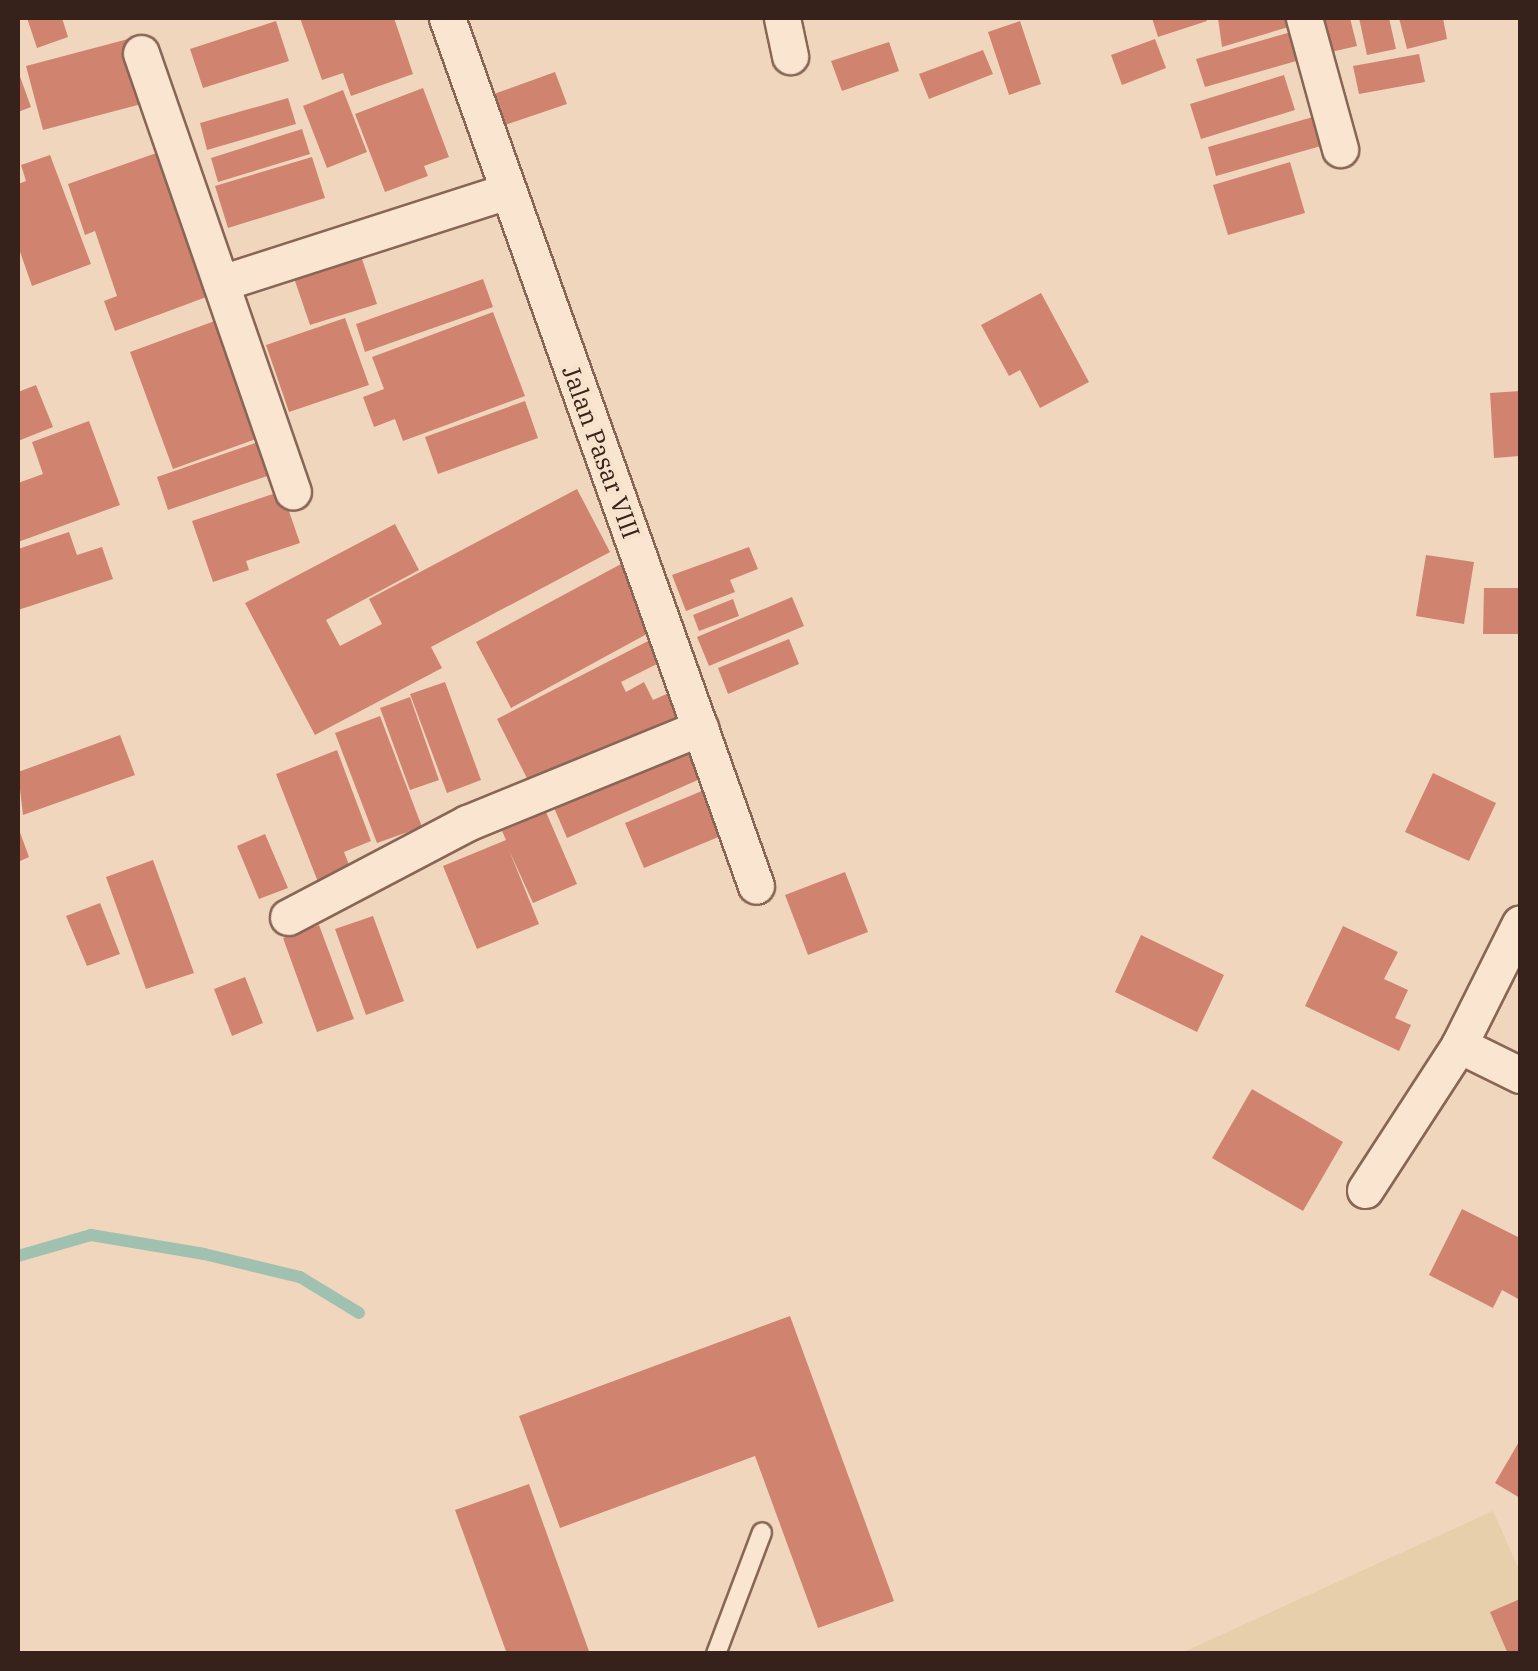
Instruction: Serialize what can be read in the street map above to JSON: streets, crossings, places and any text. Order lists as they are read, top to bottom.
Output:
{
  "streets": {
    "street": ["Jalan Pasar VIII"]
  }
}
